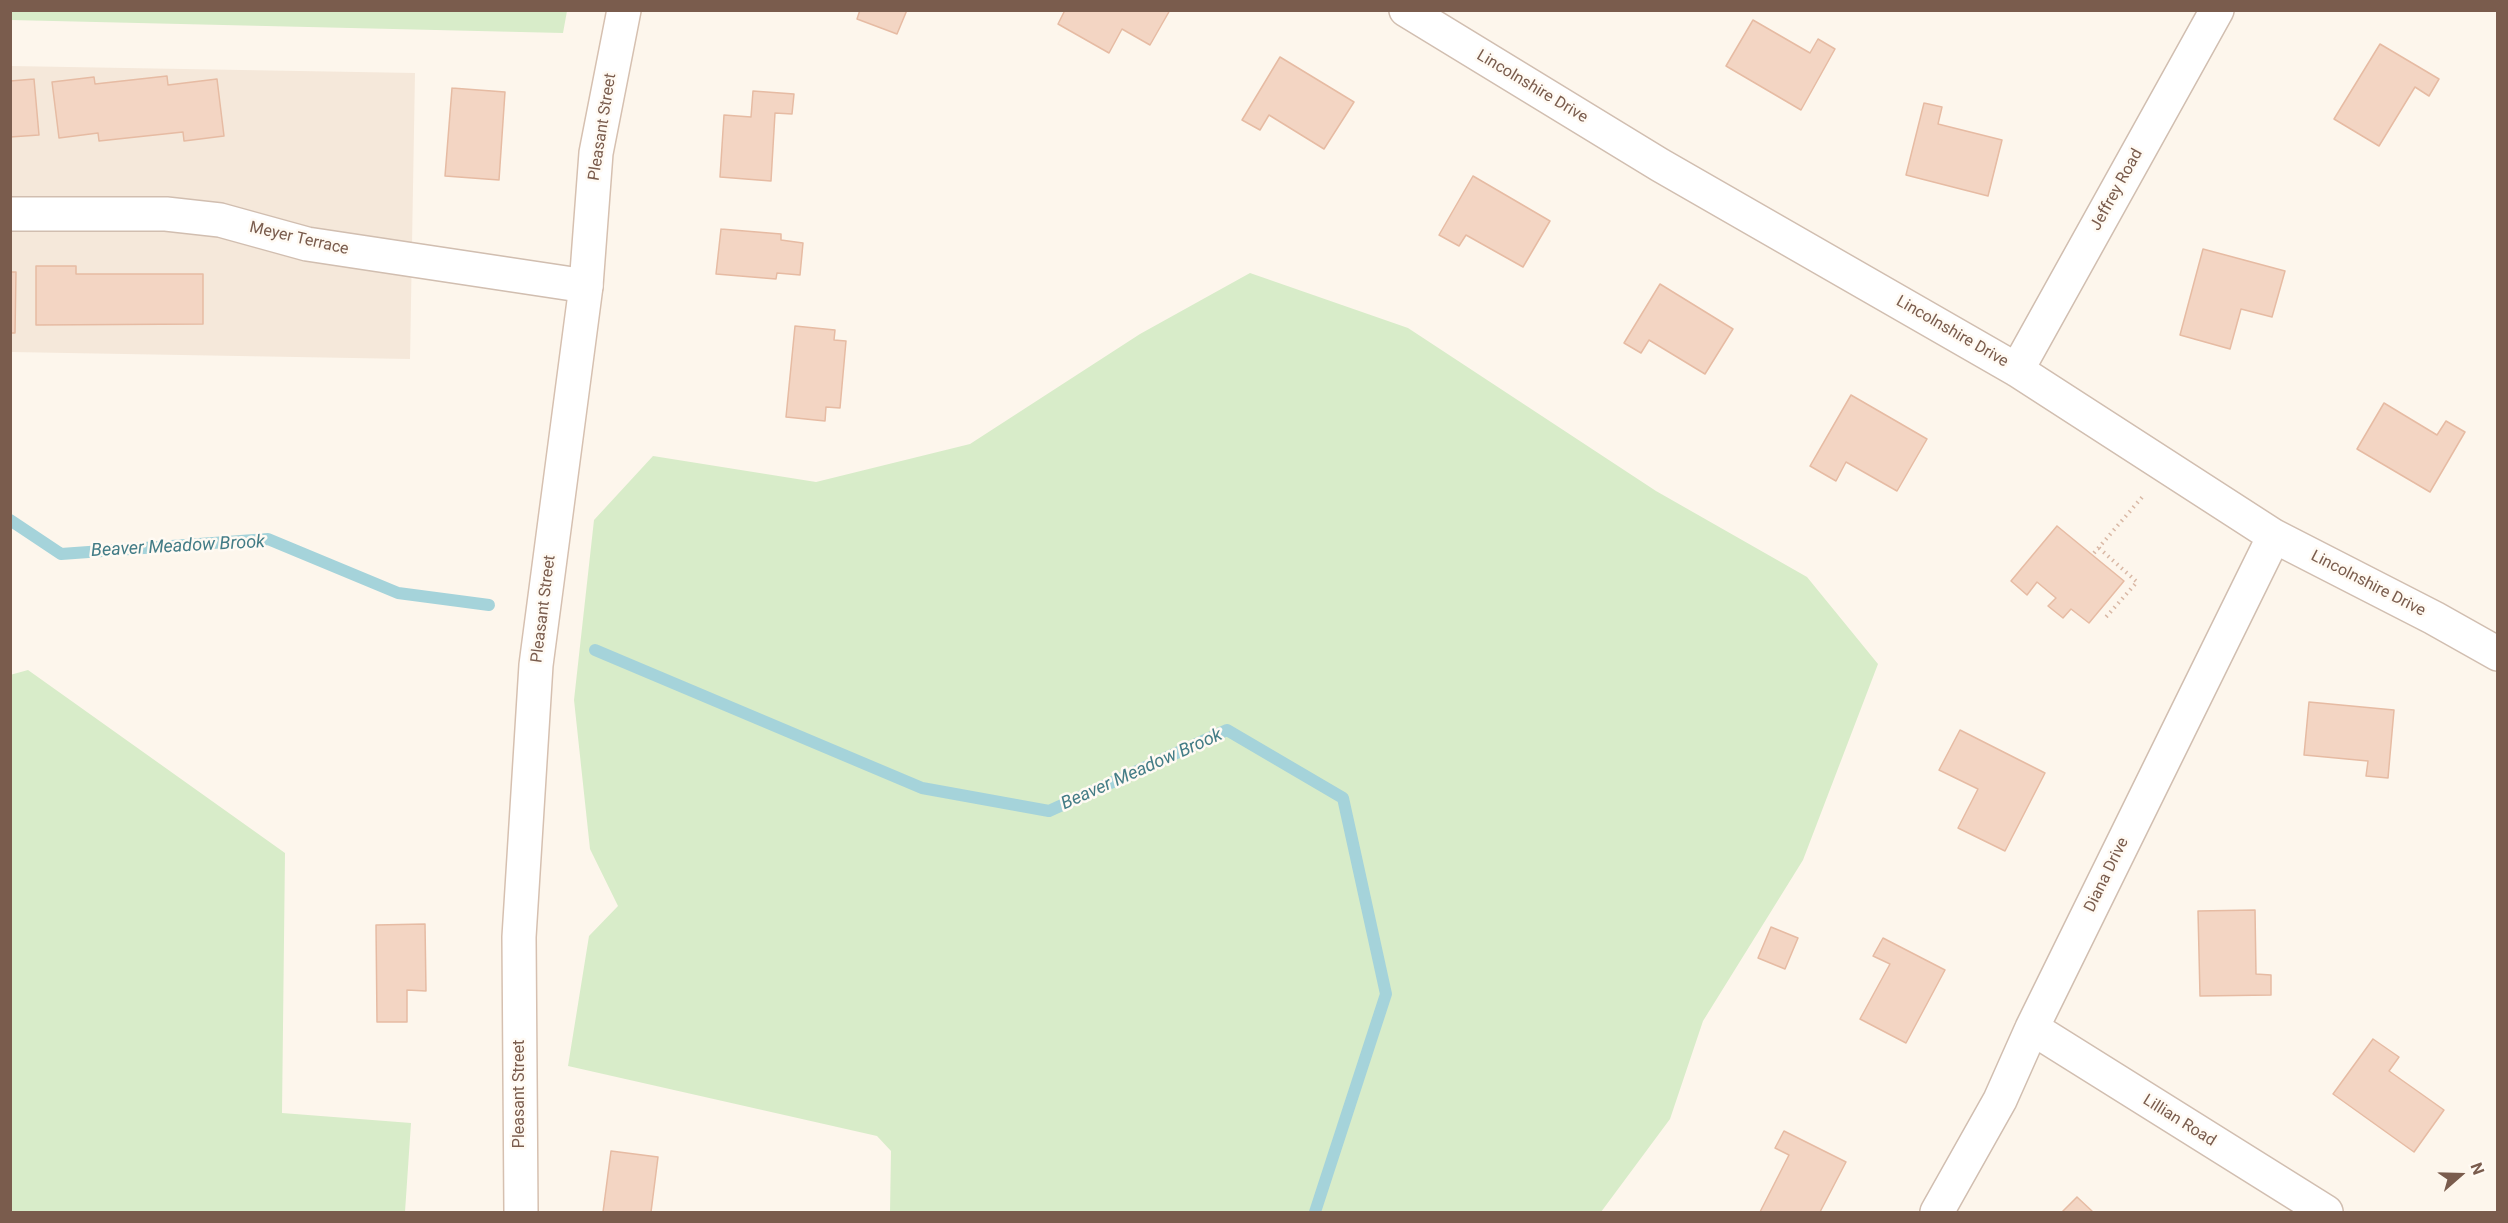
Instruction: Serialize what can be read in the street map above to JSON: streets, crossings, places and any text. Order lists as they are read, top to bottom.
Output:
{
  "streets": {
    "street": [
      "Lincolnshire Drive",
      "Pleasant Street",
      "Jeffrey Road",
      "Meyer Terrace",
      "Diana Drive",
      "Lillian Road"
    ]
  },
  "crossings": [
    ["Lincolnshire Drive", "Jeffrey Road"],
    ["Lincolnshire Drive", "Diana Drive"],
    ["Pleasant Street", "Meyer Terrace"],
    ["Diana Drive", "Lillian Road"]
  ],
  "water": ["Beaver Meadow Brook"],
  "north": "right"
}
